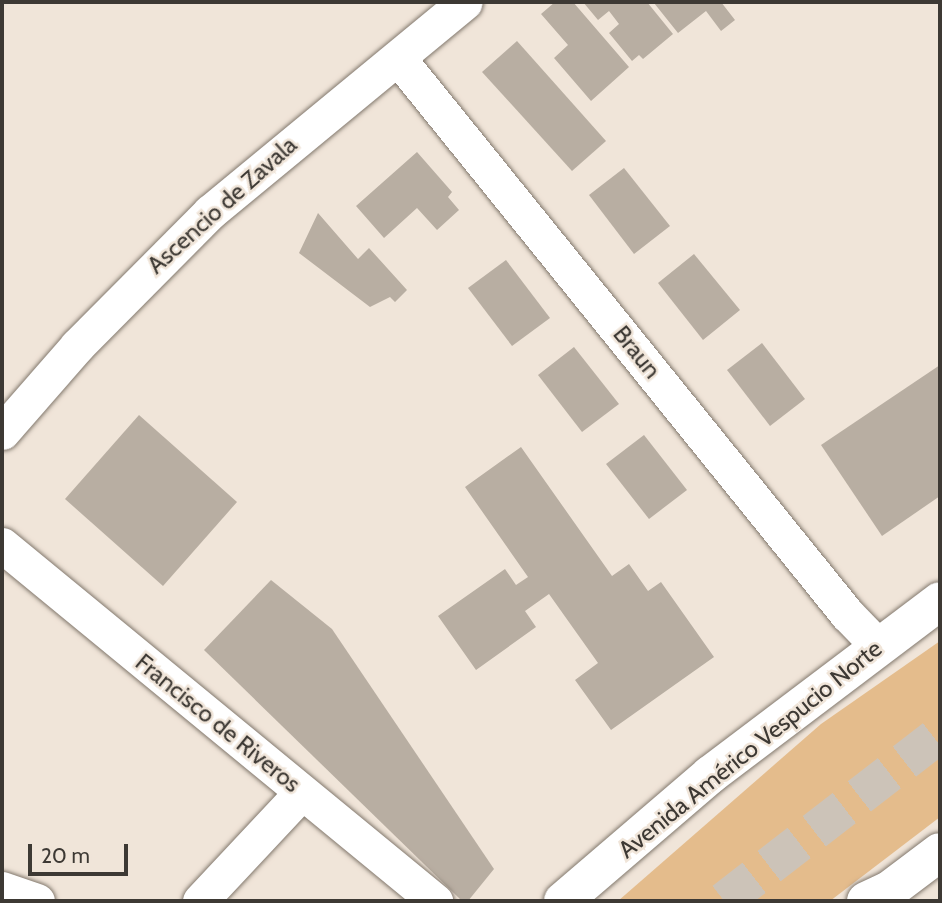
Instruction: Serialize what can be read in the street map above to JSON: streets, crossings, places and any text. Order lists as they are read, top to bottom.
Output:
{
  "streets": {
    "main road": ["Avenida Américo Vespucio Norte"],
    "street": ["Ascencio de Zavala", "Braun", "Francisco de Riveros"]
  },
  "crossings": [
    ["Ascencio de Zavala", "Braun"],
    ["Braun", "Avenida Américo Vespucio Norte"]
  ],
  "scale_bar": "20 m"
}
